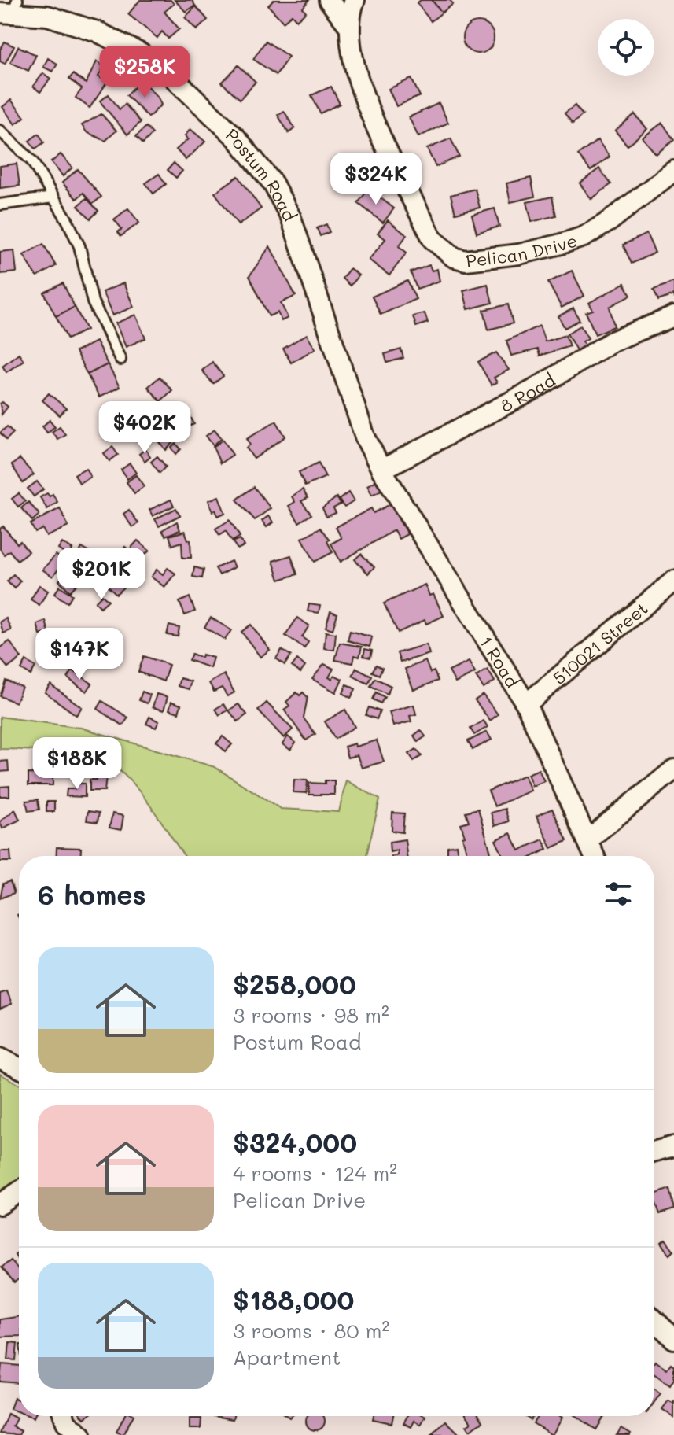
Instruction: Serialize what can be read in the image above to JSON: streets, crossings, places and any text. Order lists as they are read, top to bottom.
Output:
{
  "streets": {
    "street": [
      "Postum Road",
      "Pelican Drive",
      "8 Road",
      "510021 Street",
      "1 Road"
    ]
  },
  "crossings": [
    ["Postum Road", "8 Road"],
    ["Postum Road", "1 Road"],
    ["8 Road", "1 Road"],
    ["510021 Street", "1 Road"]
  ],
  "page": {
    "price": [
      "$258K",
      "$324K",
      "$402K",
      "$201K",
      "$147K",
      "$188K"
    ],
    "heading": "6 homes",
    "list": [
      {
        "name": "$258,000",
        "note": "3 rooms · 98 m² · Postum Road"
      },
      {
        "name": "$324,000",
        "note": "4 rooms · 124 m² · Pelican Drive"
      },
      {
        "name": "$188,000",
        "note": "3 rooms · 80 m² · Apartment"
      }
    ]
  }
}
